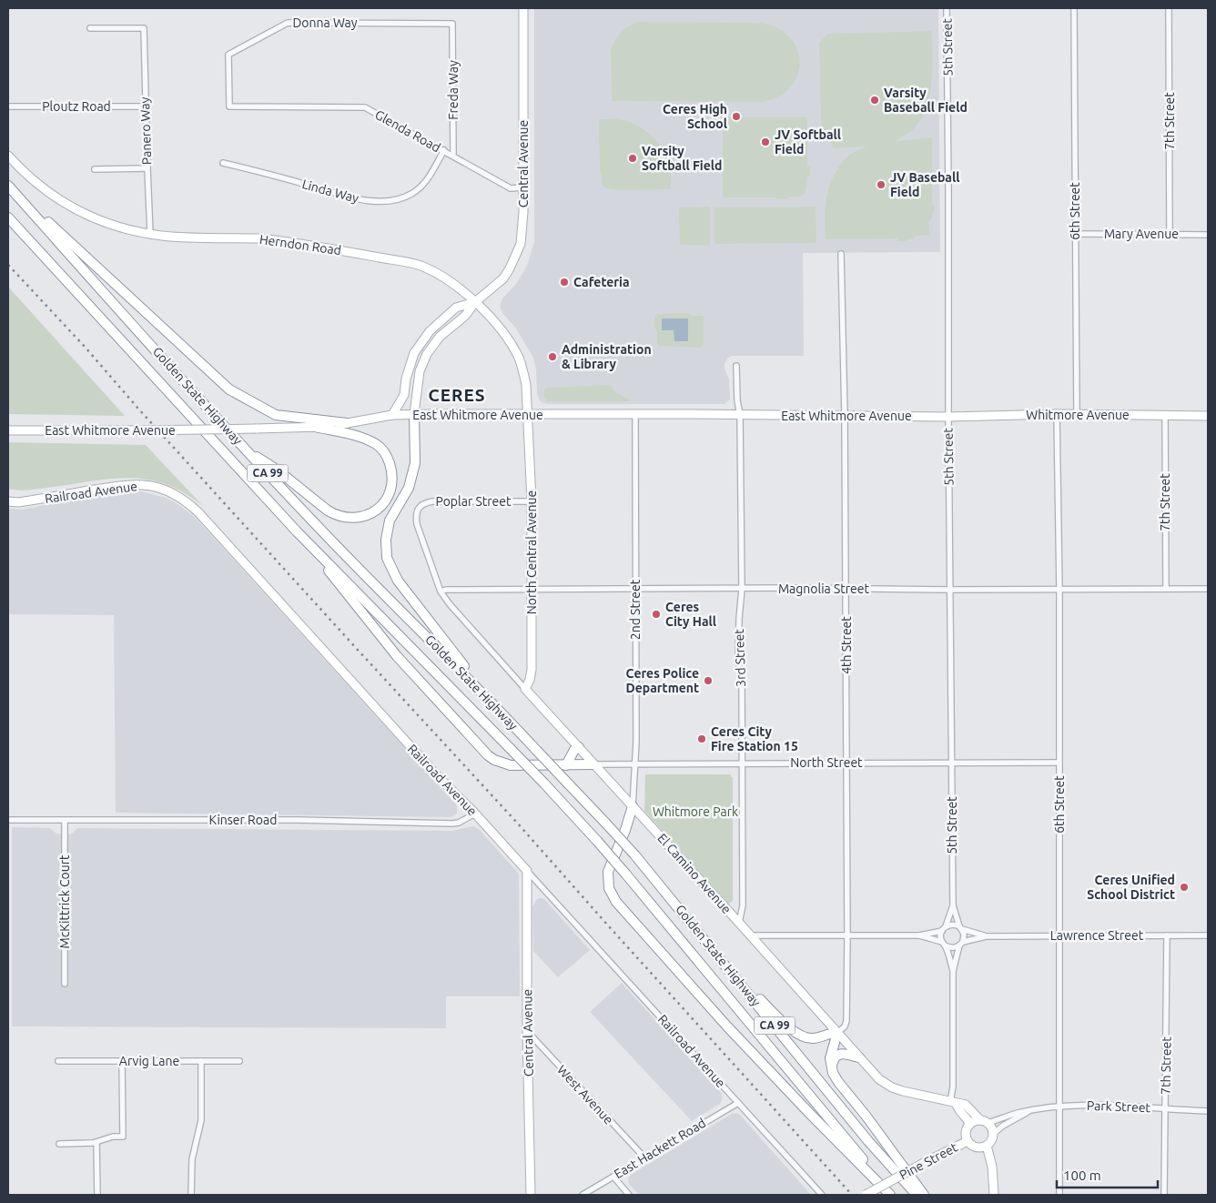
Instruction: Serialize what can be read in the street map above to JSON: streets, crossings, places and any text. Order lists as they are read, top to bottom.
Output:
{
  "streets": {
    "highway": ["Golden State Highway", "CA 99"],
    "street": [
      "Donna Way",
      "5th Street",
      "Freda Way",
      "Ploutz Road",
      "7th Street",
      "Panero Way",
      "Glenda Road",
      "Central Avenue",
      "Linda Way",
      "6th Street",
      "Mary Avenue",
      "Herndon Road",
      "East Whitmore Avenue",
      "Whitmore Avenue",
      "Railroad Avenue",
      "Poplar Street",
      "North Central Avenue",
      "Magnolia Street",
      "2nd Street",
      "4th Street",
      "3rd Street",
      "North Street",
      "Kinser Road",
      "El Camino Avenue",
      "McKittrick Court",
      "Lawrence Street",
      "Arvig Lane",
      "West Avenue",
      "Park Street",
      "East Hackett Road",
      "Pine Street"
    ]
  },
  "crossings": [
    ["Donna Way", "Freda Way"],
    ["Donna Way", "Glenda Road"],
    ["5th Street", "East Whitmore Avenue"],
    ["5th Street", "Whitmore Avenue"],
    ["5th Street", "Magnolia Street"],
    ["5th Street", "North Street"],
    ["5th Street", "Lawrence Street"],
    ["Freda Way", "Glenda Road"],
    ["Ploutz Road", "Panero Way"],
    ["7th Street", "Mary Avenue"],
    ["7th Street", "Whitmore Avenue"],
    ["7th Street", "Magnolia Street"],
    ["7th Street", "Lawrence Street"],
    ["7th Street", "Park Street"],
    ["Panero Way", "Herndon Road"],
    ["Glenda Road", "Central Avenue"],
    ["Glenda Road", "Linda Way"],
    ["Central Avenue", "Herndon Road"],
    ["Central Avenue", "Railroad Avenue"],
    ["Central Avenue", "West Avenue"],
    ["6th Street", "Mary Avenue"],
    ["6th Street", "Whitmore Avenue"],
    ["6th Street", "Magnolia Street"],
    ["6th Street", "North Street"],
    ["6th Street", "Lawrence Street"],
    ["6th Street", "Park Street"],
    ["Herndon Road", "East Whitmore Avenue"],
    ["Herndon Road", "North Central Avenue"],
    ["East Whitmore Avenue", "Whitmore Avenue"],
    ["East Whitmore Avenue", "North Central Avenue"],
    ["East Whitmore Avenue", "2nd Street"],
    ["East Whitmore Avenue", "4th Street"],
    ["East Whitmore Avenue", "3rd Street"],
    ["Railroad Avenue", "Kinser Road"],
    ["Railroad Avenue", "East Hackett Road"],
    ["Poplar Street", "North Central Avenue"],
    ["Poplar Street", "El Camino Avenue"],
    ["North Central Avenue", "Magnolia Street"],
    ["North Central Avenue", "El Camino Avenue"],
    ["Magnolia Street", "2nd Street"],
    ["Magnolia Street", "4th Street"],
    ["Magnolia Street", "3rd Street"],
    ["Magnolia Street", "El Camino Avenue"],
    ["2nd Street", "North Street"],
    ["2nd Street", "El Camino Avenue"],
    ["4th Street", "North Street"],
    ["4th Street", "El Camino Avenue"],
    ["3rd Street", "North Street"],
    ["3rd Street", "El Camino Avenue"],
    ["North Street", "El Camino Avenue"],
    ["Kinser Road", "McKittrick Court"],
    ["El Camino Avenue", "Park Street"],
    ["El Camino Avenue", "Pine Street"],
    ["West Avenue", "East Hackett Road"],
    ["Park Street", "Pine Street"]
  ],
  "districts": ["CERES"],
  "parks": ["Whitmore Park"],
  "places": [
    "Varsity Baseball Field",
    "Ceres High School",
    "JV Softball Field",
    "Varsity Softball Field",
    "JV Baseball Field",
    "Cafeteria",
    "Administration & Library",
    "Ceres City Hall",
    "Ceres Police Department",
    "Ceres City Fire Station 15",
    "Ceres Unified School District"
  ],
  "scale_bar": "100 m"
}
